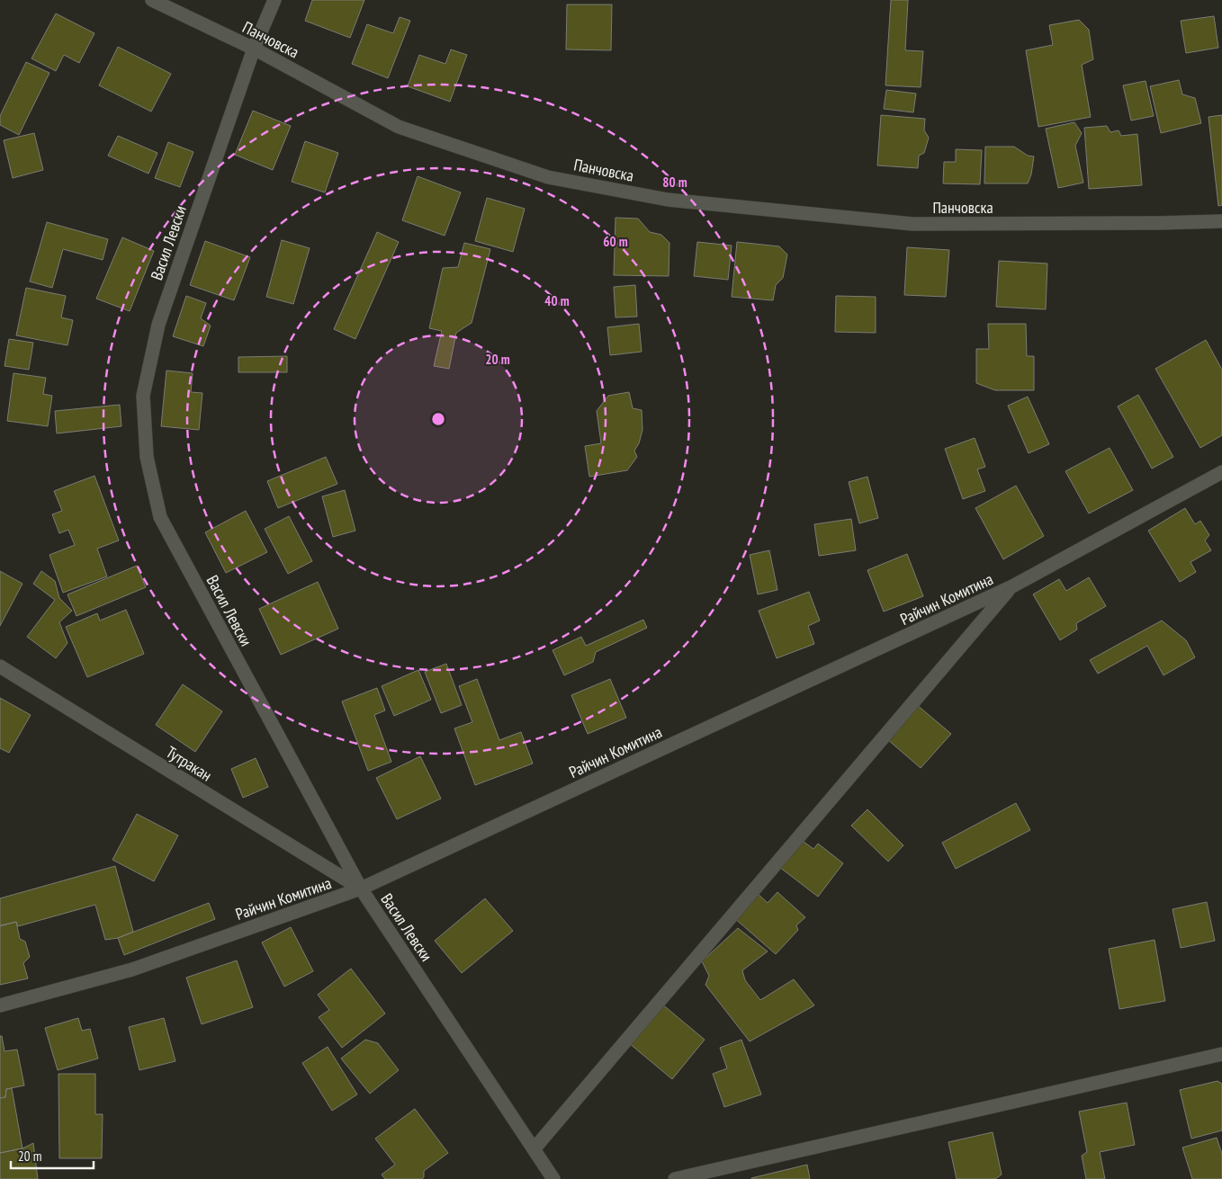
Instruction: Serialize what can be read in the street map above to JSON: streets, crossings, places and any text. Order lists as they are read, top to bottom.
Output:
{
  "streets": {
    "street": [
      "Панчовска",
      "Васил Левски",
      "Райчин Комитина",
      "Тутракан"
    ]
  },
  "crossings": [
    ["Панчовска", "Васил Левски"],
    ["Васил Левски", "Райчин Комитина"],
    ["Васил Левски", "Тутракан"],
    ["Райчин Комитина", "Тутракан"]
  ],
  "scale_bar": "20 m",
  "rings": [
    "80 m",
    "60 m",
    "40 m",
    "20 m"
  ]
}
